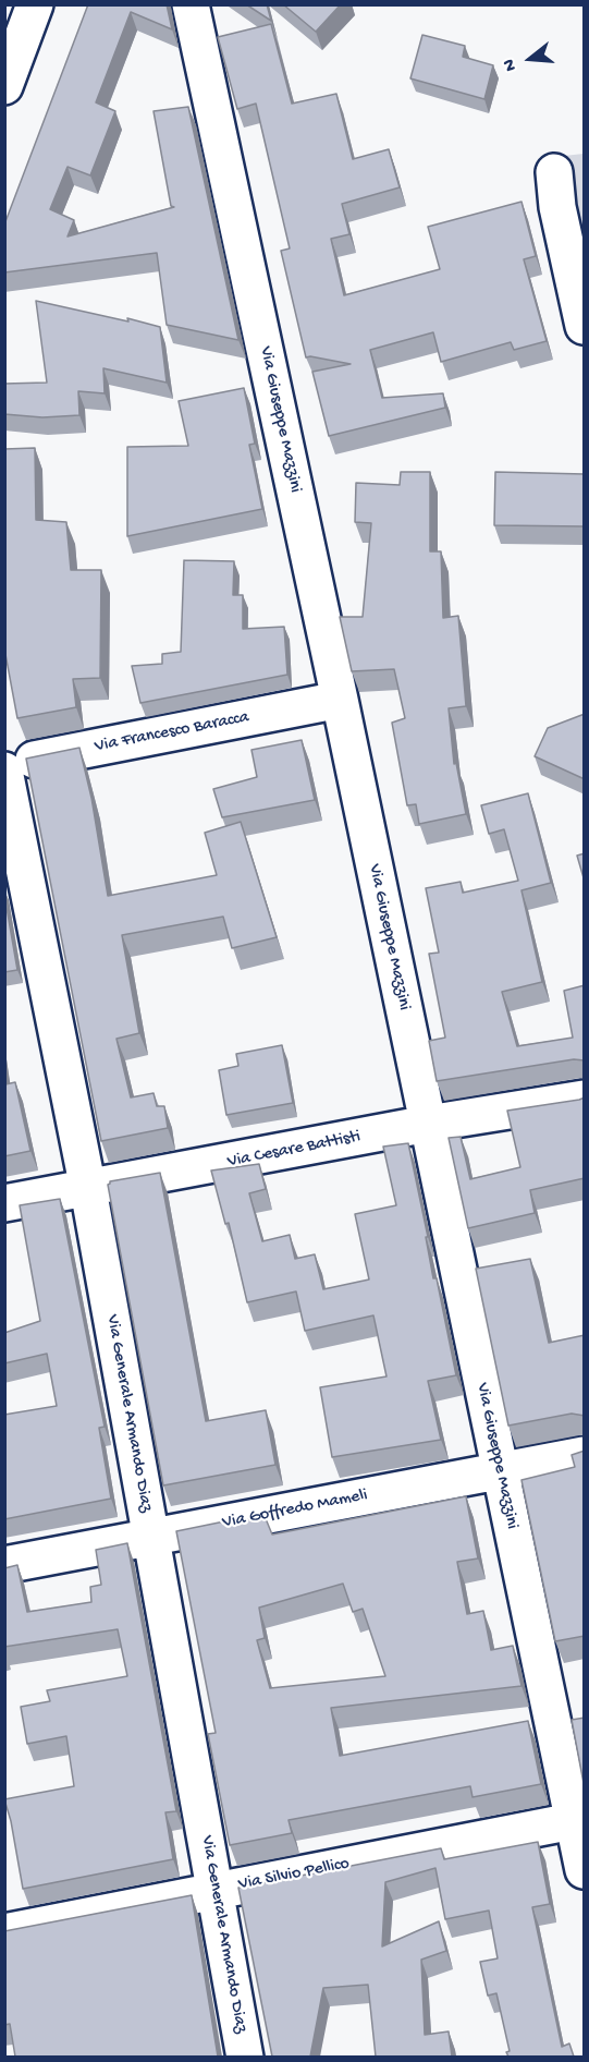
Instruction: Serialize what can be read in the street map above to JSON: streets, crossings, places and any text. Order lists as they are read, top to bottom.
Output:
{
  "streets": {
    "street": [
      "Via Giuseppe Mazzini",
      "Via Francesco Baracca",
      "Via Cesare Battisti",
      "Via Generale Armando Diaz",
      "Via Goffredo Mameli",
      "Via Silvio Pellico"
    ]
  },
  "crossings": [
    ["Via Giuseppe Mazzini", "Via Francesco Baracca"],
    ["Via Giuseppe Mazzini", "Via Cesare Battisti"],
    ["Via Giuseppe Mazzini", "Via Goffredo Mameli"],
    ["Via Giuseppe Mazzini", "Via Silvio Pellico"],
    ["Via Cesare Battisti", "Via Generale Armando Diaz"],
    ["Via Generale Armando Diaz", "Via Goffredo Mameli"],
    ["Via Generale Armando Diaz", "Via Silvio Pellico"]
  ],
  "north": "left"
}
